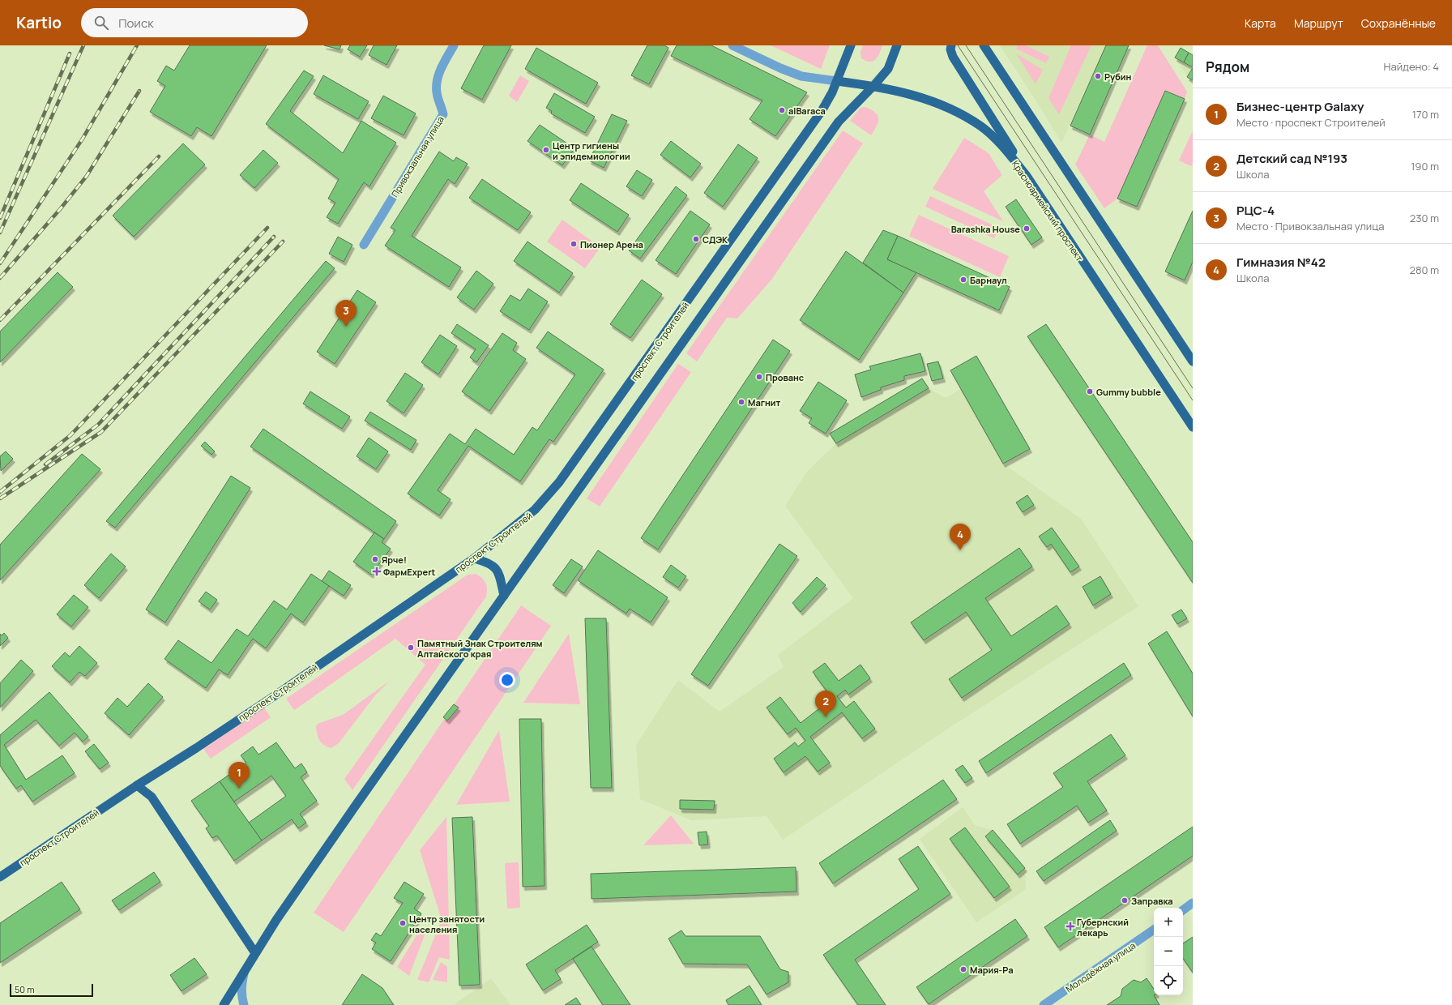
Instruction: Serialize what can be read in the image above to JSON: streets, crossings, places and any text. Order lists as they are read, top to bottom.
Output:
{
  "streets": {
    "main road": ["Красноармейский проспект", "проспект Строителей"],
    "street": ["Привокзальная улица", "Молодёжная улица"]
  },
  "crossings": [
    ["Красноармейский проспект", "проспект Строителей"]
  ],
  "places": {
    "other": [
      "Рубин",
      "alBaraca",
      "Центр гигиены и эпидемиологии",
      "Barashka House",
      "СДЭК",
      "Пионер Арена",
      "Барнаул",
      "Прованс",
      "Gummy bubble",
      "Магнит",
      "Ярче!",
      "Памятный Знак Строителям Алтайского края",
      "Заправка",
      "Центр занятости населения",
      "Мария-Ра"
    ],
    "health": ["ФармExpert", "Губернский лекарь"]
  },
  "scale_bar": "50 m",
  "page": {
    "header": "Kartio",
    "search": "Поиск",
    "nav": ["Карта", "Маршрут", "Сохранённые"],
    "heading": ["Рядом", "Найдено: 4"],
    "list": [
      {
        "mark": "1",
        "name": "Бизнес-центр Galaxy",
        "note": "Место · проспект Строителей",
        "value": "170 m"
      },
      {
        "mark": "2",
        "name": "Детский сад №193",
        "note": "Школа",
        "value": "190 m"
      },
      {
        "mark": "3",
        "name": "РЦС-4",
        "note": "Место · Привокзальная улица",
        "value": "230 m"
      },
      {
        "mark": "4",
        "name": "Гимназия №42",
        "note": "Школа",
        "value": "280 m"
      }
    ],
    "pins": [
      "3",
      "4",
      "2",
      "1"
    ],
    "map_buttons": ["+", "−"],
    "scale": "50 m"
  }
}
